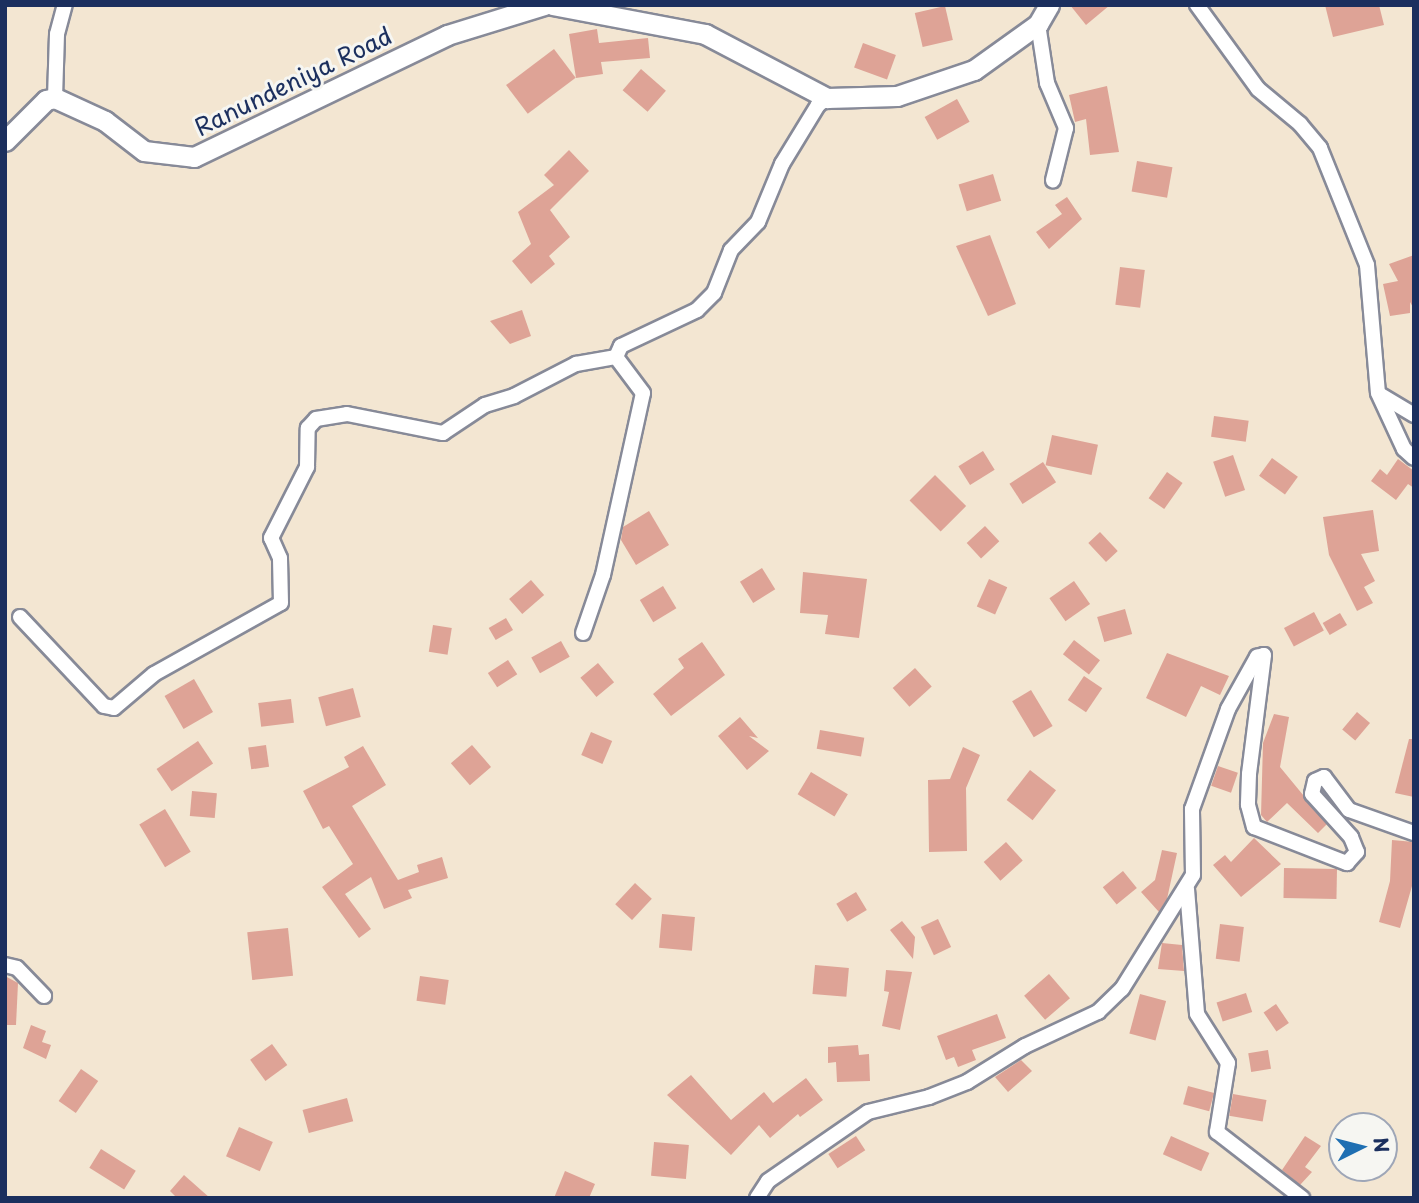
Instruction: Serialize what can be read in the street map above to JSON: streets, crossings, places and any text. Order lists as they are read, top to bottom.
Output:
{
  "streets": {
    "main road": ["Ranundeniya Road"]
  },
  "north": "right"
}
